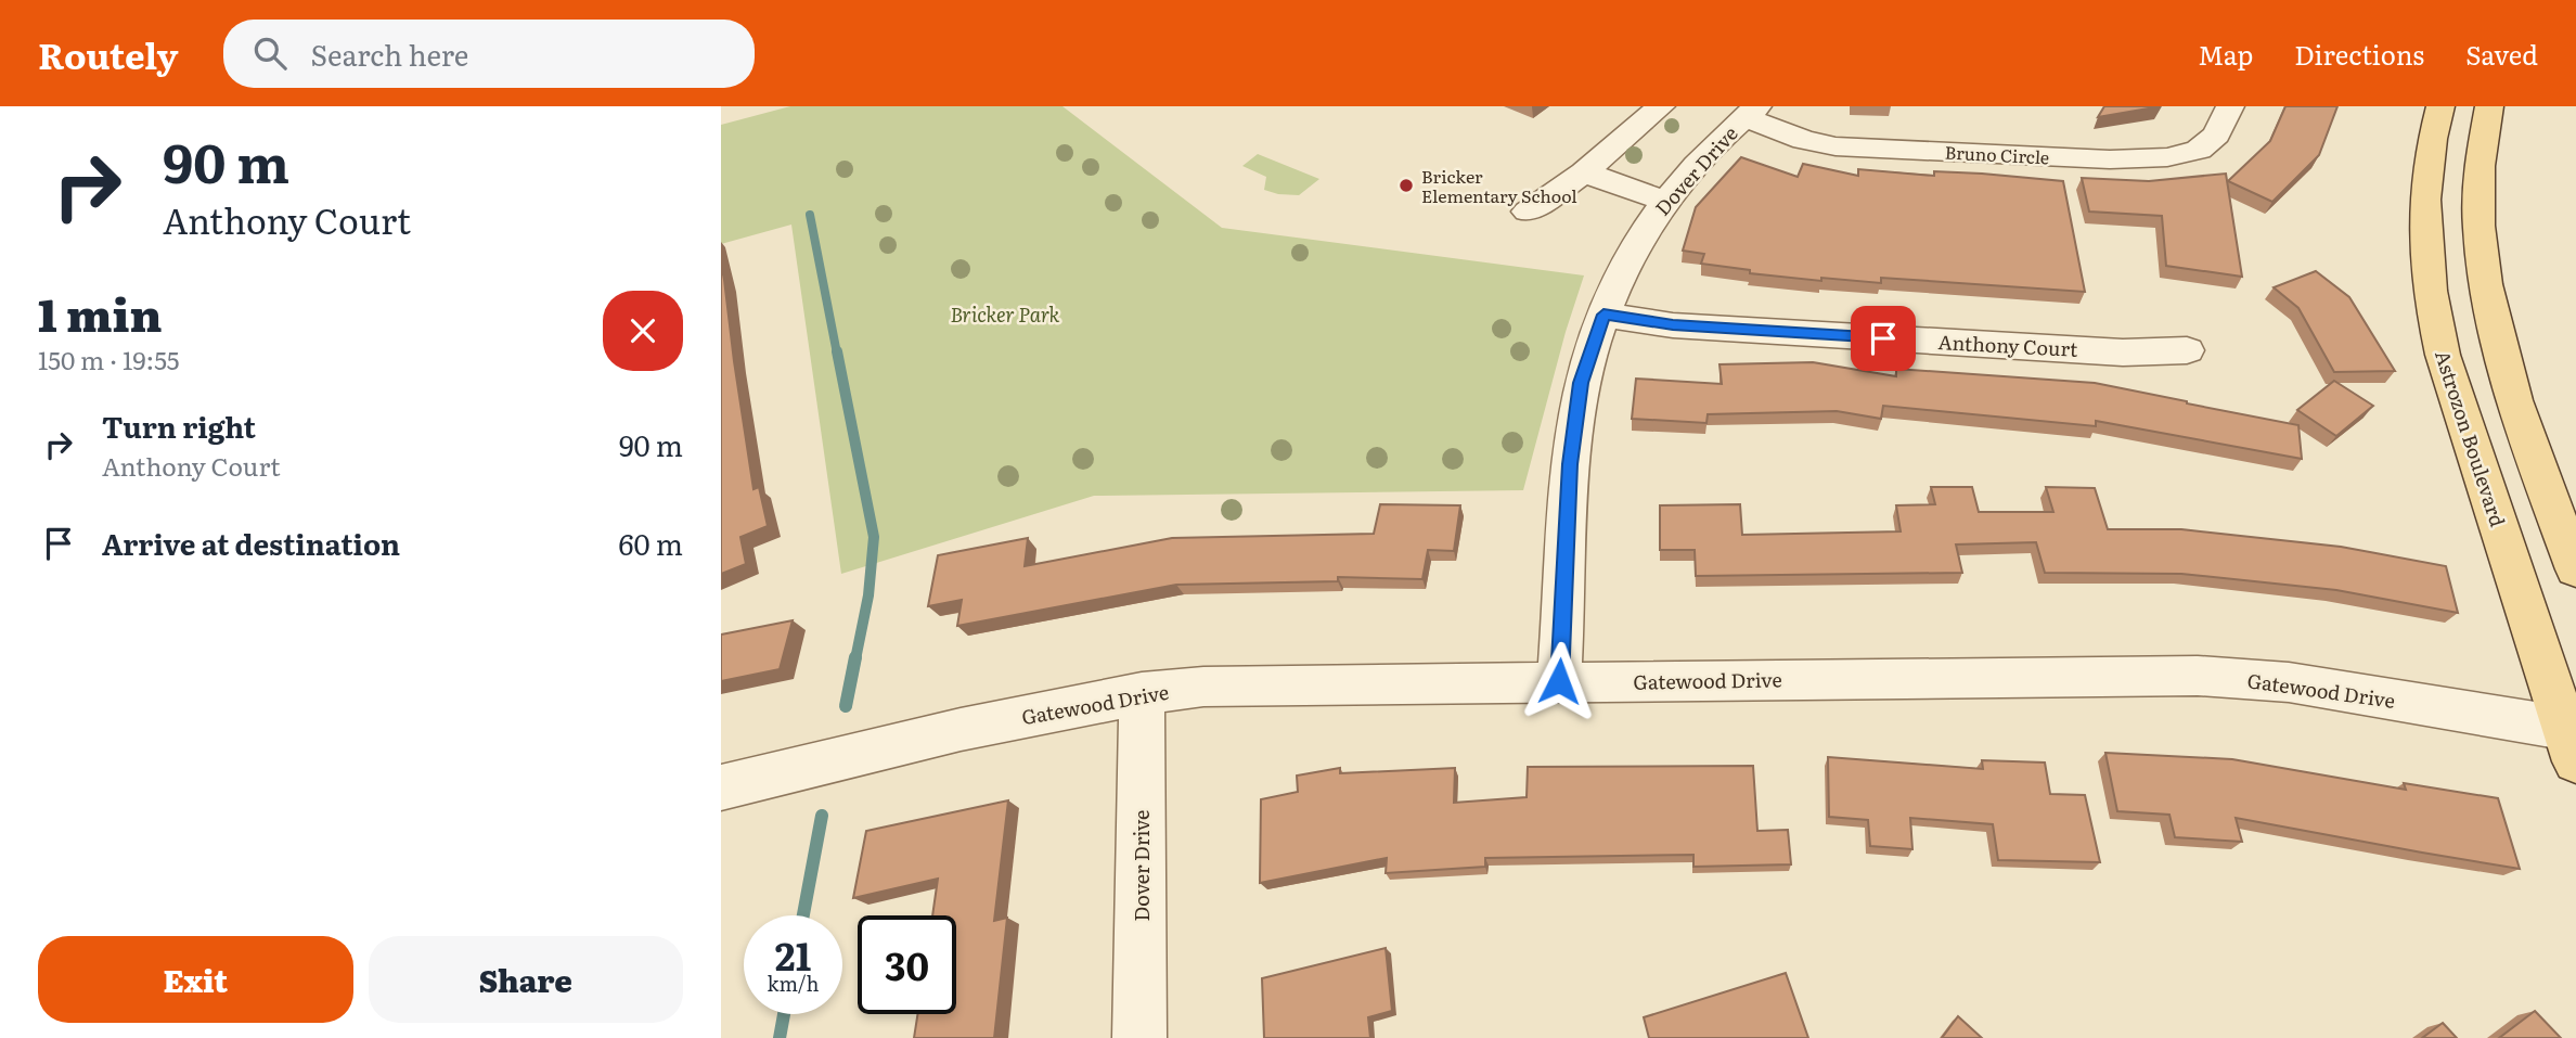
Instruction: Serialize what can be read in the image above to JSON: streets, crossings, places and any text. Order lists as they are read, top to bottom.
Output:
{
  "streets": {
    "main road": ["Astrozon Boulevard"],
    "street": [
      "Bruno Circle",
      "Dover Drive",
      "Anthony Court",
      "Gatewood Drive"
    ]
  },
  "crossings": [
    ["Bruno Circle", "Dover Drive"],
    ["Dover Drive", "Anthony Court"],
    ["Dover Drive", "Gatewood Drive"],
    ["Astrozon Boulevard", "Gatewood Drive"]
  ],
  "parks": ["Bricker Park"],
  "places": ["Bricker Elementary School"],
  "page": {
    "header": "Routely",
    "search": "Search here",
    "nav": ["Map", "Directions", "Saved"],
    "turn": ["90 m", "Anthony Court"],
    "heading": ["1 min", "150 m · 19:55"],
    "list": [
      {
        "name": "Turn right",
        "note": "Anthony Court",
        "value": "90 m"
      },
      {
        "name": "Arrive at destination",
        "value": "60 m"
      }
    ],
    "speed": "21 km/h",
    "limit": "30",
    "buttons": ["Exit", "Share"]
  }
}
